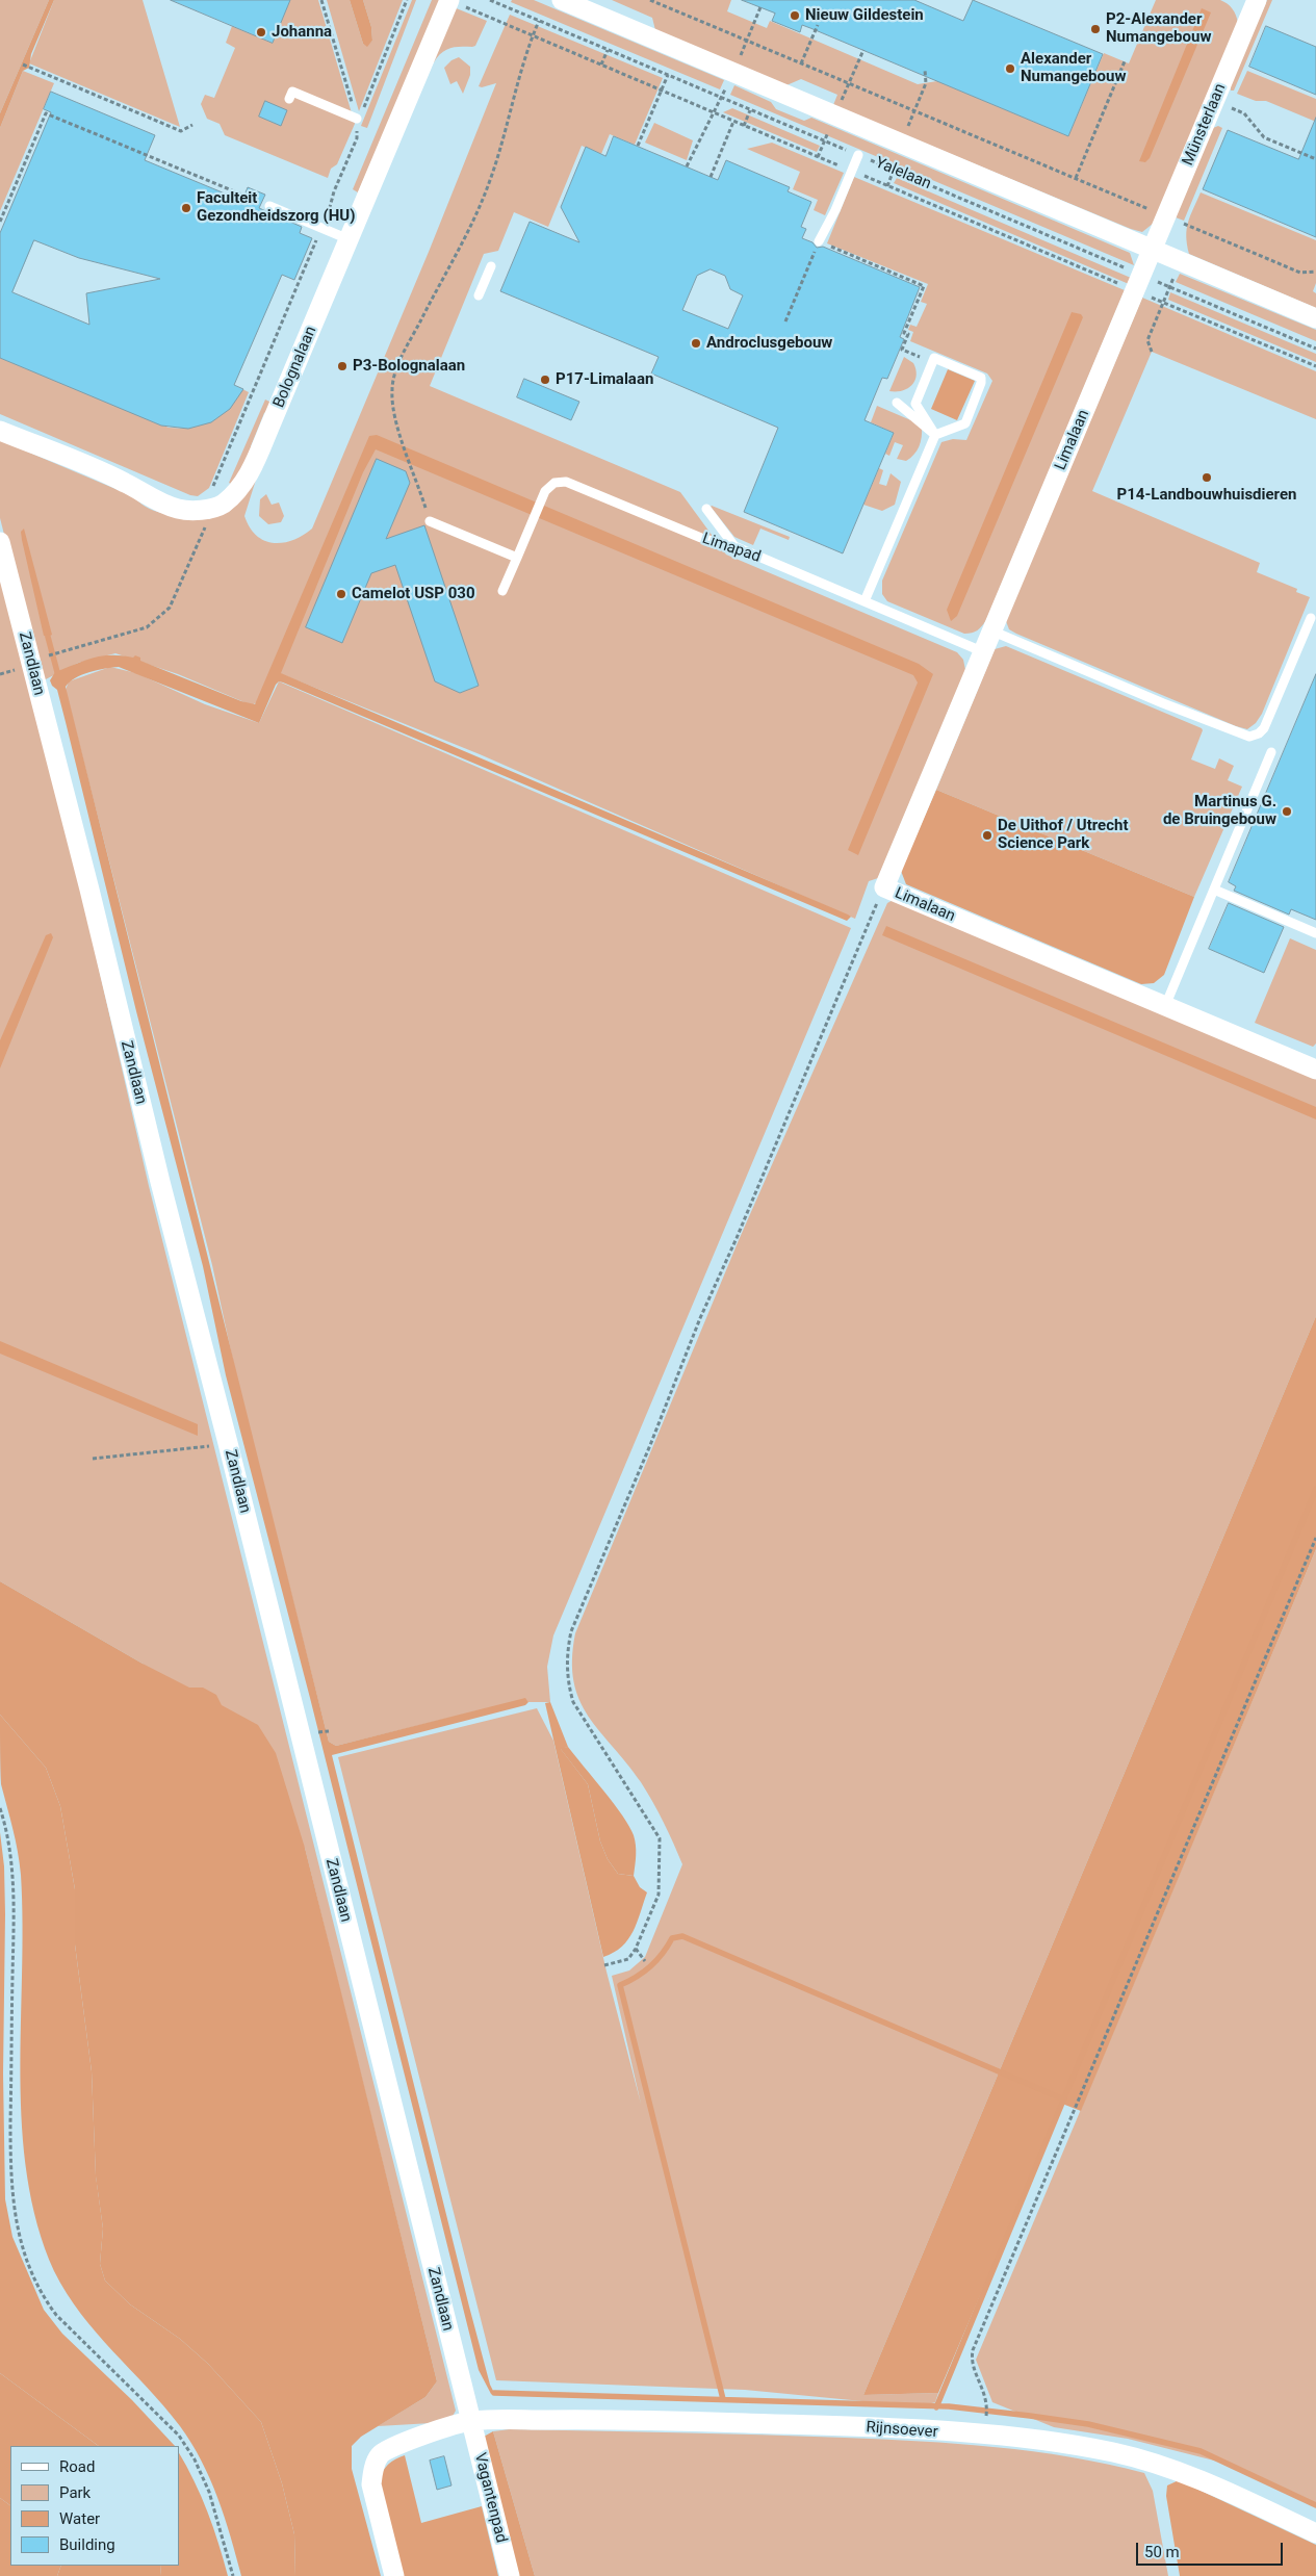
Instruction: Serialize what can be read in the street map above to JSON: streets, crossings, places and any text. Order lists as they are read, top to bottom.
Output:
{
  "streets": {
    "street": [
      "Münsterlaan",
      "Yalelaan",
      "Bolognalaan",
      "Limalaan",
      "Zandlaan",
      "Rijnsoever",
      "Vagantenpad"
    ],
    "lane": ["Limapad"]
  },
  "crossings": [
    ["Münsterlaan", "Yalelaan"],
    ["Münsterlaan", "Limalaan"],
    ["Yalelaan", "Limalaan"],
    ["Limalaan", "Limapad"],
    ["Zandlaan", "Rijnsoever"],
    ["Zandlaan", "Vagantenpad"],
    ["Rijnsoever", "Vagantenpad"]
  ],
  "places": [
    "Nieuw Gildestein",
    "P2-Alexander Numangebouw",
    "Johanna",
    "Alexander Numangebouw",
    "Faculteit Gezondheidszorg (HU)",
    "Androclusgebouw",
    "P3-Bolognalaan",
    "P17-Limalaan",
    "P14-Landbouwhuisdieren",
    "Camelot USP 030",
    "Martinus G. de Bruingebouw",
    "De Uithof / Utrecht Science Park"
  ],
  "legend": [
    "Road",
    "Park",
    "Water",
    "Building"
  ],
  "scale_bar": "50 m"
}
